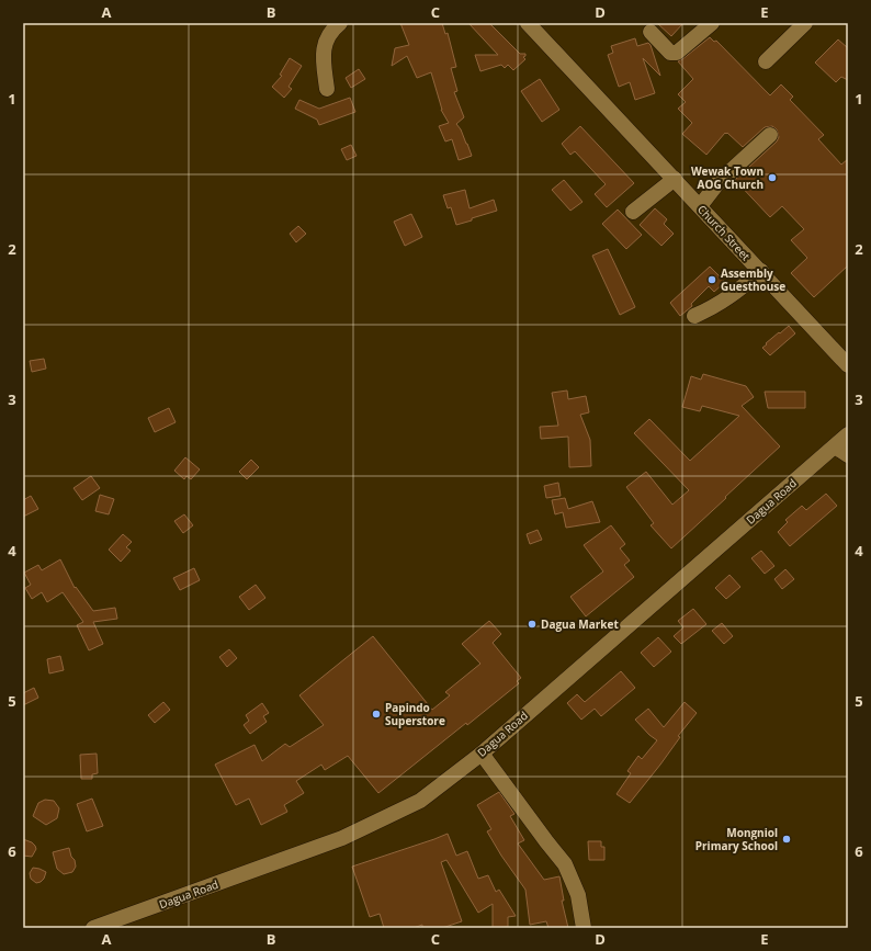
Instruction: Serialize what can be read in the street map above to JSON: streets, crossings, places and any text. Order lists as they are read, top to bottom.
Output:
{
  "streets": {
    "street": ["Church Street", "Dagua Road"]
  },
  "places": [
    "Wewak Town AOG Church",
    "Assembly Guesthouse",
    "Dagua Market",
    "Papindo Superstore",
    "Mongniol Primary School"
  ],
  "grid": {
    "columns": [
      "A",
      "B",
      "C",
      "D",
      "E"
    ],
    "rows": [
      "1",
      "2",
      "3",
      "4",
      "5",
      "6"
    ]
  }
}
